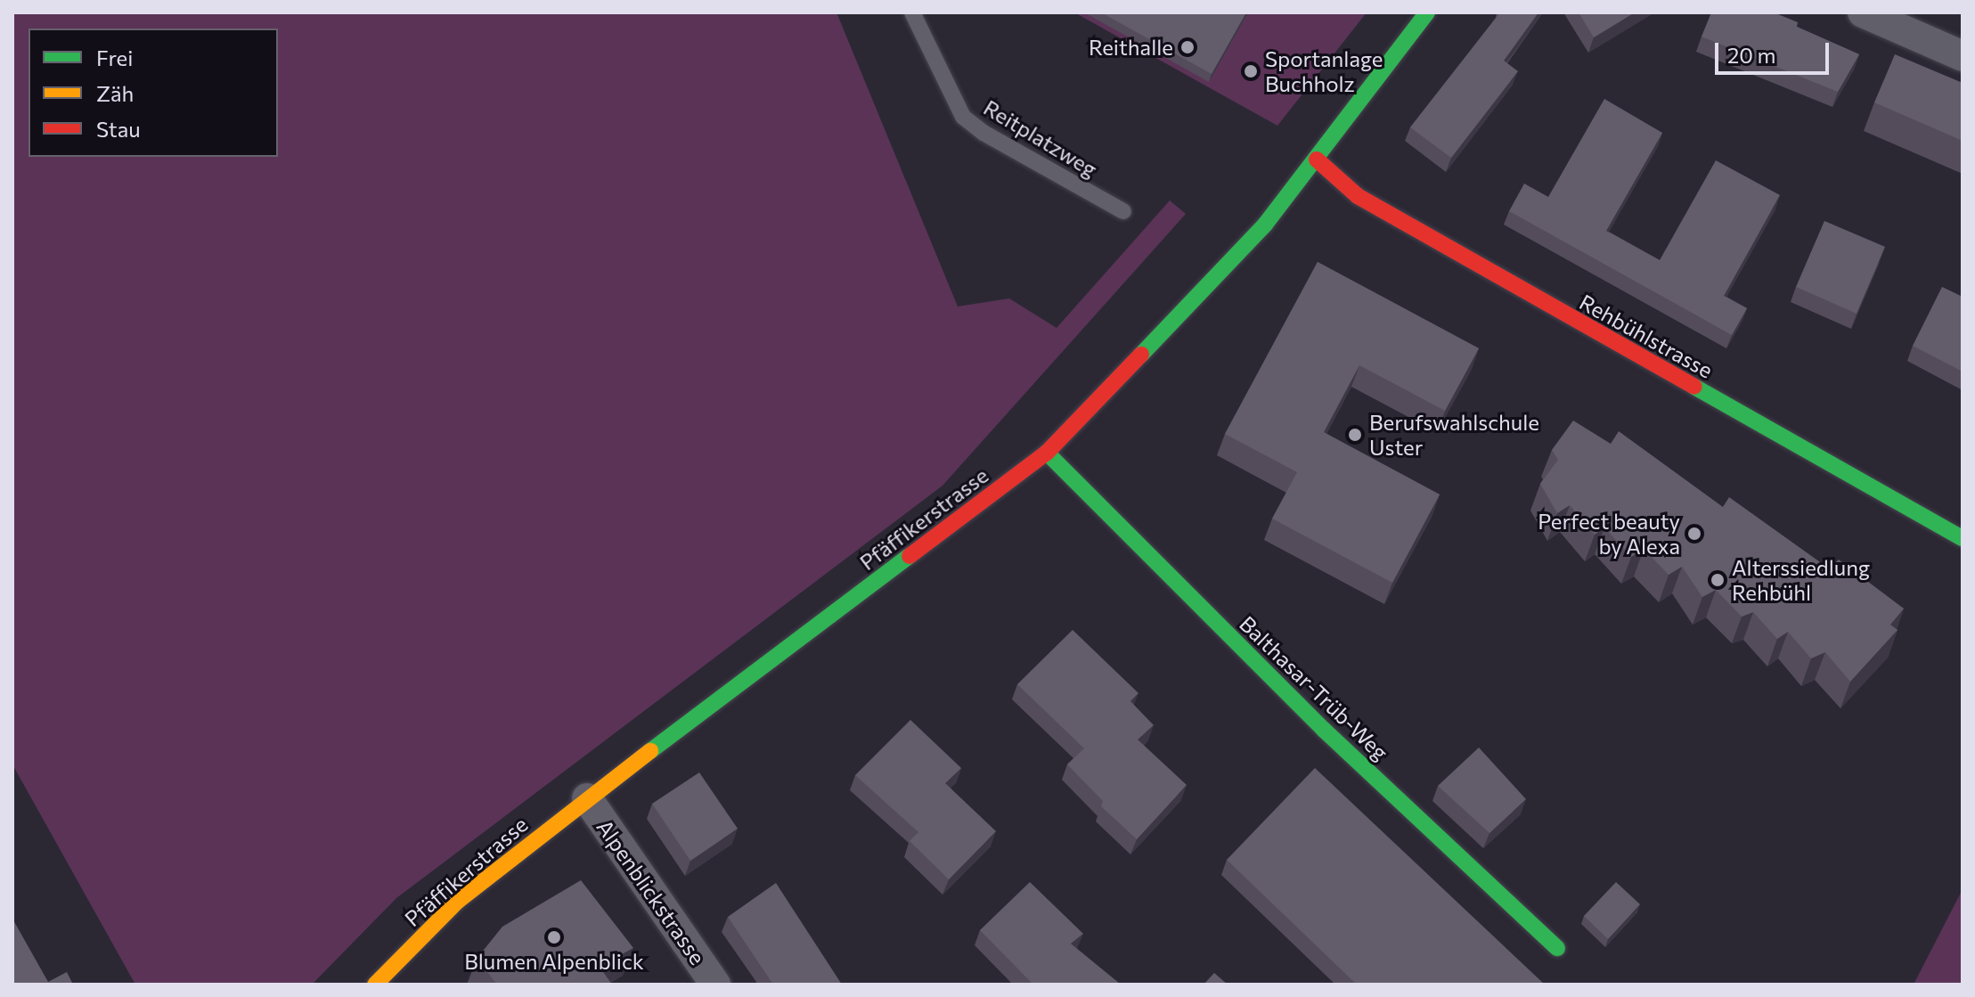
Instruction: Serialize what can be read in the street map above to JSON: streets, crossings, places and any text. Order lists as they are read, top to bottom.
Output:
{
  "streets": {
    "street": [
      "Rehbühlstrasse",
      "Pfäffikerstrasse",
      "Balthasar-Trüb-Weg",
      "Alpenblickstrasse"
    ],
    "lane": ["Reitplatzweg"]
  },
  "crossings": [
    ["Rehbühlstrasse", "Pfäffikerstrasse"],
    ["Pfäffikerstrasse", "Balthasar-Trüb-Weg"],
    ["Pfäffikerstrasse", "Alpenblickstrasse"]
  ],
  "places": [
    "Reithalle",
    "Sportanlage Buchholz",
    "Berufswahlschule Uster",
    "Perfect beauty by Alexa",
    "Alterssiedlung Rehbühl",
    "Blumen Alpenblick"
  ],
  "legend": ["Frei", "Zäh", "Stau"],
  "scale_bar": "20 m"
}
